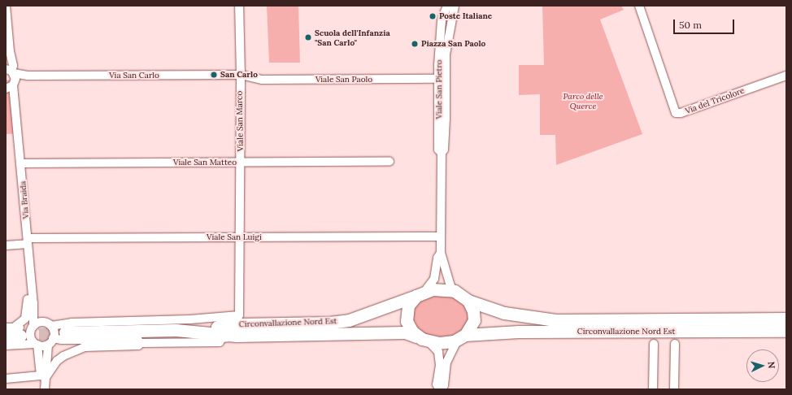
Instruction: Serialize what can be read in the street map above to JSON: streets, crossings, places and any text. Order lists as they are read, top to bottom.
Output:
{
  "streets": {
    "main road": ["Circonvallazione Nord Est"],
    "street": [
      "Via San Carlo",
      "Viale San Paolo",
      "Viale San Pietro",
      "Via del Tricolore",
      "Viale San Marco",
      "Viale San Matteo",
      "Via Braida",
      "Viale San Luigi"
    ]
  },
  "crossings": [
    ["Via San Carlo", "Viale San Paolo"],
    ["Via San Carlo", "Viale San Marco"],
    ["Via San Carlo", "Via Braida"],
    ["Viale San Paolo", "Viale San Pietro"],
    ["Viale San Paolo", "Viale San Marco"],
    ["Viale San Pietro", "Viale San Luigi"],
    ["Viale San Marco", "Viale San Matteo"],
    ["Viale San Marco", "Viale San Luigi"],
    ["Viale San Marco", "Circonvallazione Nord Est"],
    ["Viale San Matteo", "Via Braida"],
    ["Via Braida", "Viale San Luigi"]
  ],
  "parks": ["Parco delle Querce"],
  "places": [
    "Poste Italiane",
    "Scuola dell'Infanzia \"San Carlo\"",
    "Piazza San Paolo",
    "San Carlo"
  ],
  "scale_bar": "50 m",
  "north": "right"
}
